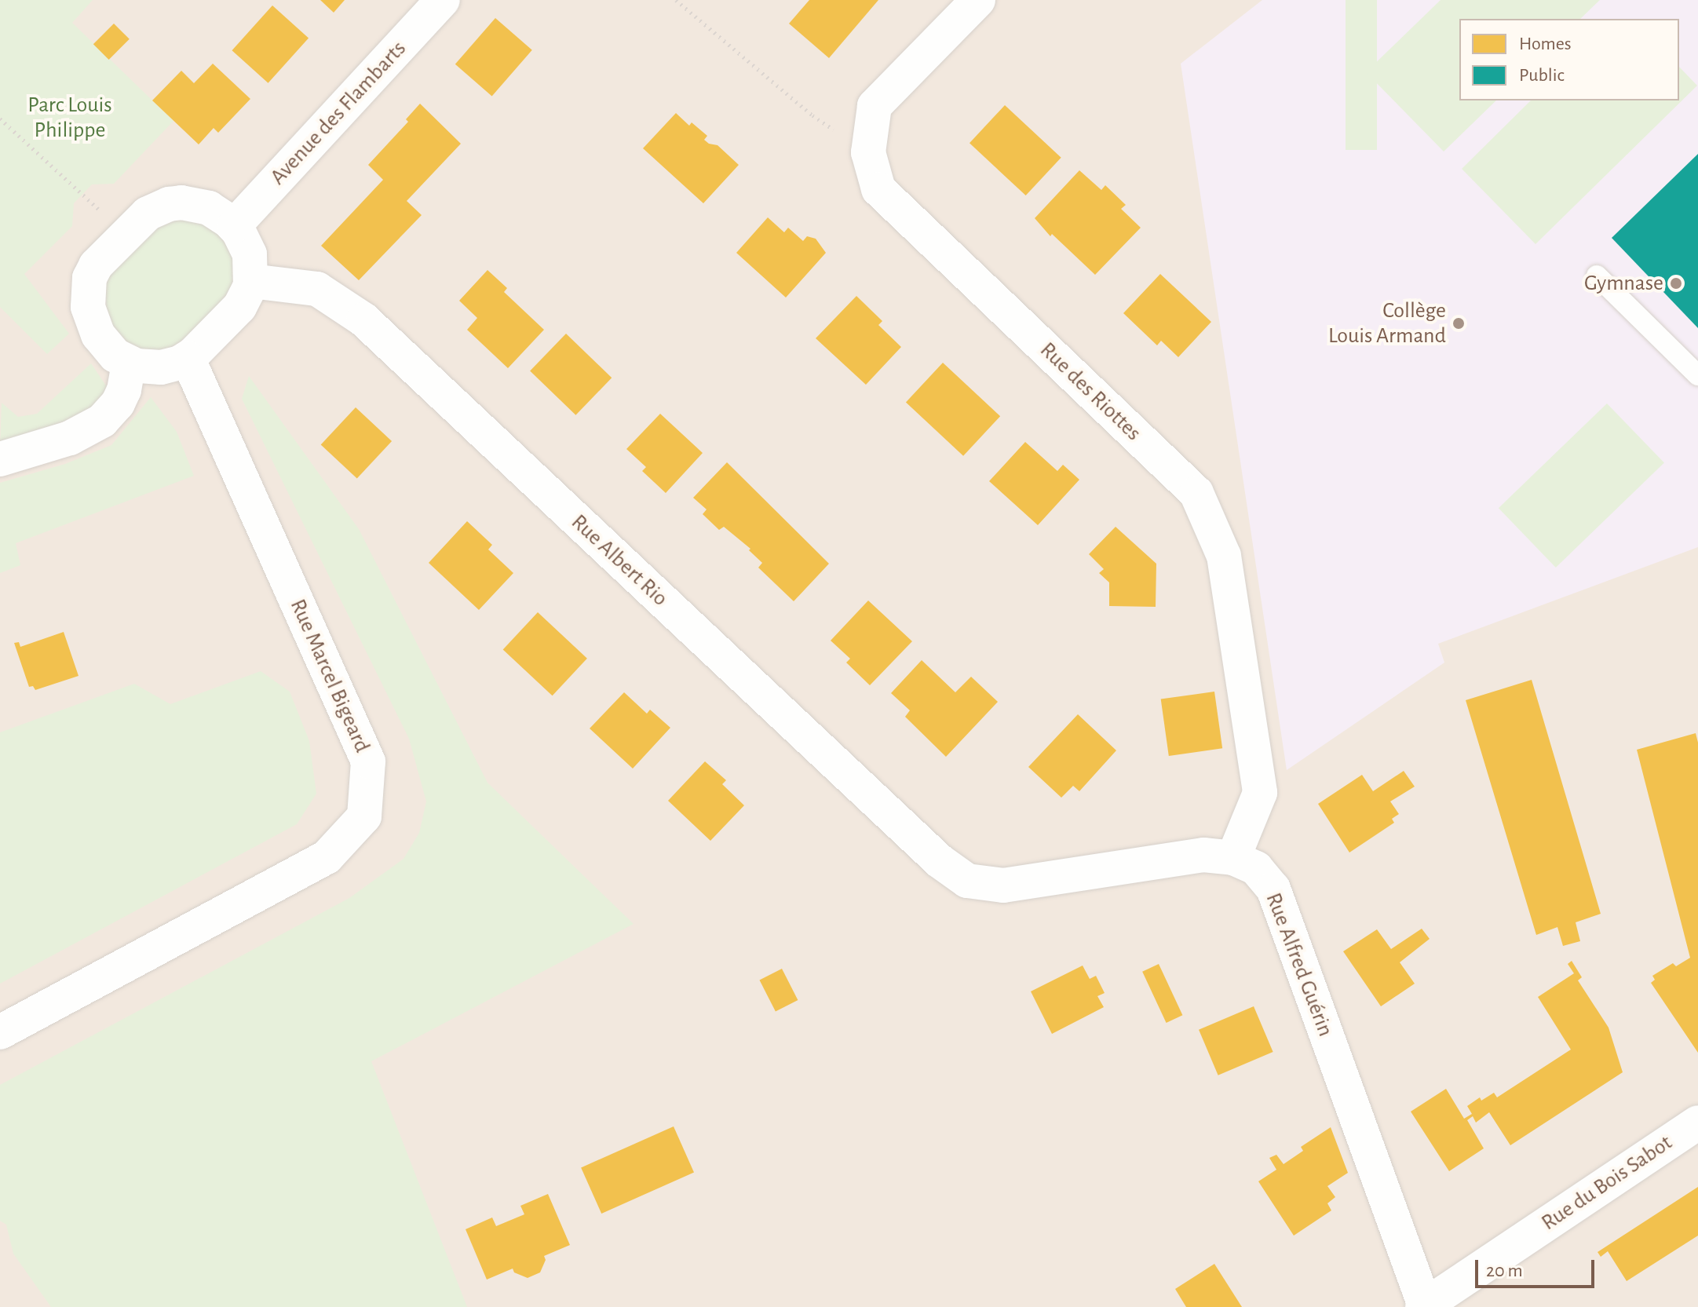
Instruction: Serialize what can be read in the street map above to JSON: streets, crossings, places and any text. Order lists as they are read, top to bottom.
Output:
{
  "streets": {
    "street": [
      "Avenue des Flambarts",
      "Rue des Riottes",
      "Rue Albert Rio",
      "Rue Marcel Bigeard",
      "Rue Alfred Guérin",
      "Rue du Bois Sabot"
    ]
  },
  "crossings": [
    ["Avenue des Flambarts", "Rue Albert Rio"],
    ["Avenue des Flambarts", "Rue Marcel Bigeard"],
    ["Rue des Riottes", "Rue Alfred Guérin"],
    ["Rue Albert Rio", "Rue Marcel Bigeard"],
    ["Rue Albert Rio", "Rue Alfred Guérin"],
    ["Rue Alfred Guérin", "Rue du Bois Sabot"]
  ],
  "parks": ["Parc Louis Philippe"],
  "places": ["Gymnase", "Collège Louis Armand"],
  "legend": ["Homes", "Public"],
  "scale_bar": "20 m"
}
